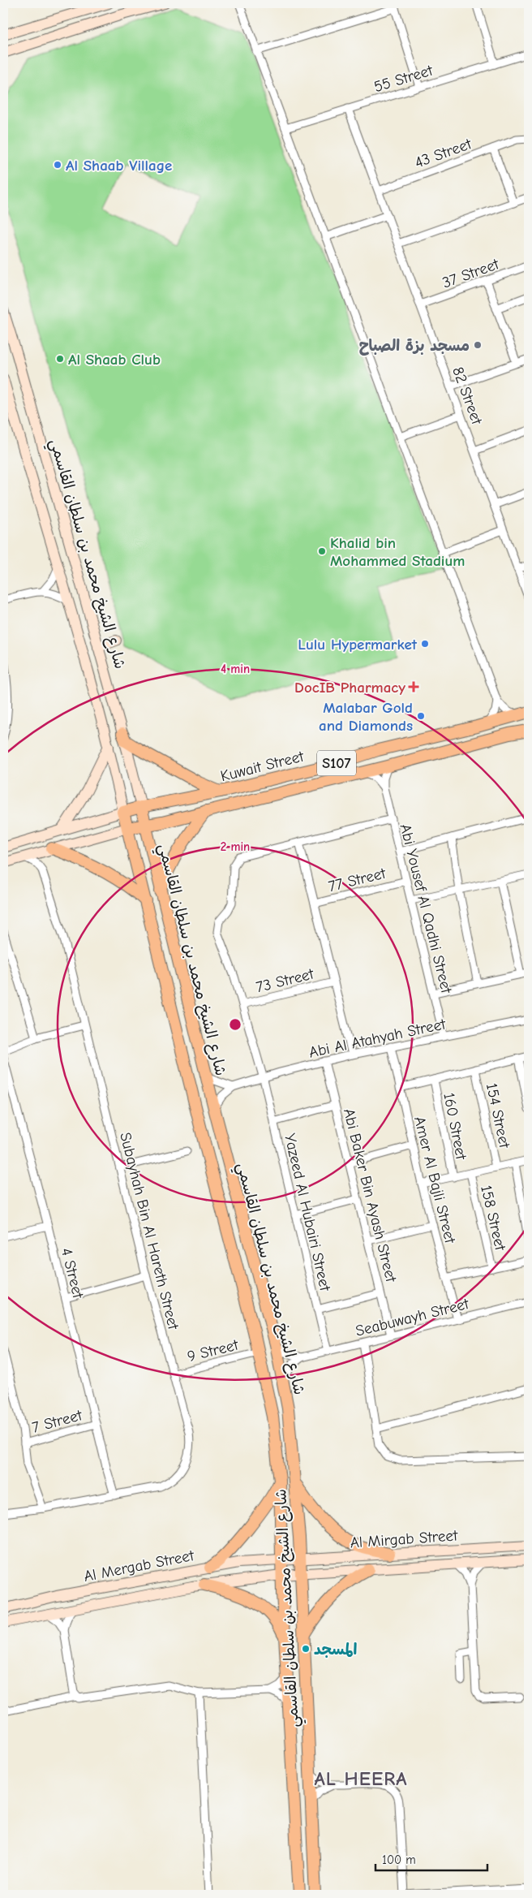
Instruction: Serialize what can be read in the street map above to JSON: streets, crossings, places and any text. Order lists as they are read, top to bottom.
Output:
{
  "streets": {
    "main road": [
      "شارع الشيخ محمد بن سلطان القاسمي",
      "S107",
      "Kuwait Street",
      "Al Mirgab Street",
      "Al Mergab Street"
    ],
    "street": [
      "55 Street",
      "43 Street",
      "37 Street",
      "82 Street",
      "77 Street",
      "Abi Yousef Al Qadhi Street",
      "73 Street",
      "Abi Al Atahyah Street",
      "154 Street",
      "160 Street",
      "Amer Al Bajli Street",
      "Abi Baker Bin Ayash Street",
      "Yazeed Al Hubairi Street",
      "158 Street",
      "Subayhah Bin Al Hareth Street",
      "4 Street",
      "Seabuwayh Street",
      "9 Street",
      "7 Street"
    ]
  },
  "crossings": [
    ["55 Street", "82 Street"],
    ["43 Street", "82 Street"],
    ["37 Street", "82 Street"],
    ["شارع الشيخ محمد بن سلطان القاسمي", "Kuwait Street"],
    ["شارع الشيخ محمد بن سلطان القاسمي", "9 Street"],
    ["شارع الشيخ محمد بن سلطان القاسمي", "Al Mirgab Street"],
    ["شارع الشيخ محمد بن سلطان القاسمي", "Al Mergab Street"],
    ["Kuwait Street", "Abi Yousef Al Qadhi Street"],
    ["77 Street", "Abi Yousef Al Qadhi Street"],
    ["Abi Yousef Al Qadhi Street", "Abi Al Atahyah Street"],
    ["Abi Yousef Al Qadhi Street", "Yazeed Al Hubairi Street"],
    ["73 Street", "Yazeed Al Hubairi Street"],
    ["Abi Al Atahyah Street", "Amer Al Bajli Street"],
    ["Abi Al Atahyah Street", "Abi Baker Bin Ayash Street"],
    ["Abi Al Atahyah Street", "Yazeed Al Hubairi Street"],
    ["Amer Al Bajli Street", "Seabuwayh Street"],
    ["Abi Baker Bin Ayash Street", "Seabuwayh Street"],
    ["Yazeed Al Hubairi Street", "Seabuwayh Street"],
    ["Subayhah Bin Al Hareth Street", "4 Street"],
    ["Subayhah Bin Al Hareth Street", "9 Street"],
    ["4 Street", "7 Street"],
    ["Al Mirgab Street", "Al Mergab Street"]
  ],
  "districts": ["AL HEERA"],
  "places": {
    "other": [
      "Al Shaab Village",
      "مسجد بزة الصباح",
      "Al Shaab Club",
      "Khalid bin Mohammed Stadium",
      "Lulu Hypermarket",
      "Malabar Gold and Diamonds",
      "المسجد"
    ],
    "health": ["DocIB Pharmacy"]
  },
  "scale_bar": "100 m",
  "rings": ["4 min", "2 min"]
}
